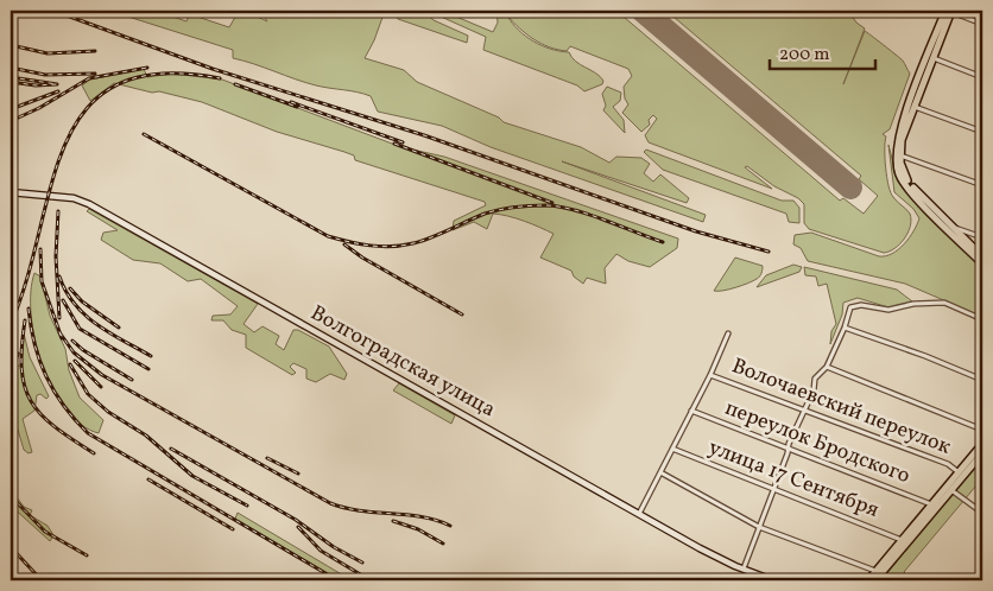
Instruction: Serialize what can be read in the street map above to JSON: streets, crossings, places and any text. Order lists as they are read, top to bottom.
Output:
{
  "streets": {
    "main road": ["Волгоградская улица"],
    "street": ["Волочаевский переулок", "переулок Бродского", "улица 17 Сентября"]
  },
  "scale_bar": "200 m"
}
